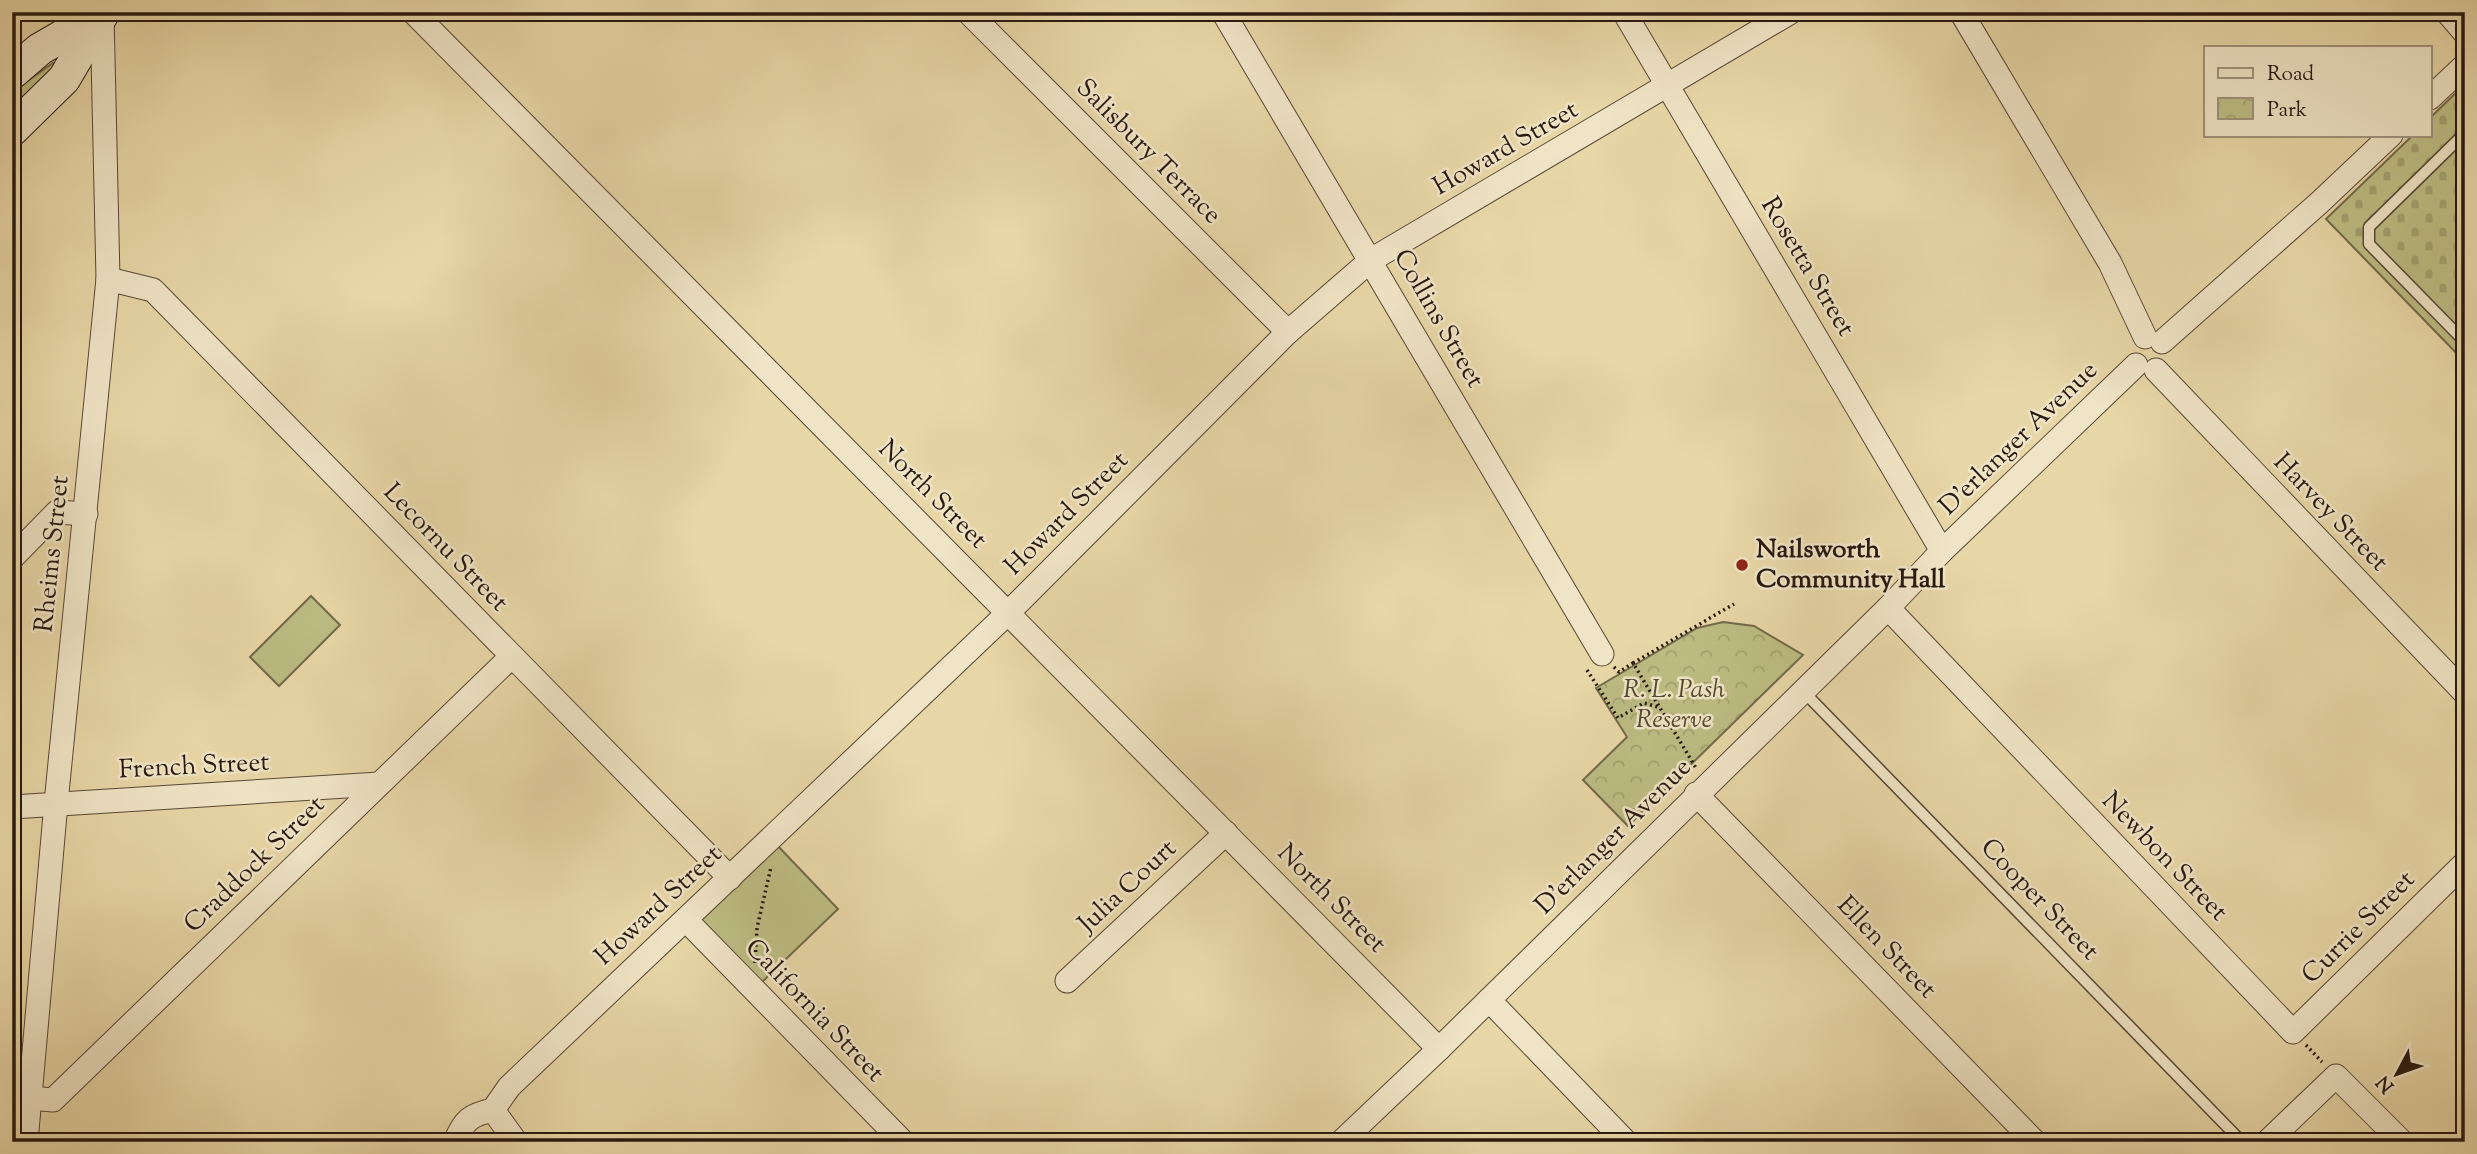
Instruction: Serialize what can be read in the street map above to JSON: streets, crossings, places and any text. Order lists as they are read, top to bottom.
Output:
{
  "streets": {
    "street": [
      "Howard Street",
      "Salisbury Terrace",
      "Rosetta Street",
      "Collins Street",
      "D'erlanger Avenue",
      "North Street",
      "Harvey Street",
      "Lecornu Street",
      "Rheims Street",
      "French Street",
      "Newbon Street",
      "Craddock Street",
      "Julia Court",
      "Currie Street",
      "Ellen Street",
      "California Street"
    ],
    "lane": ["Cooper Street"]
  },
  "crossings": [
    ["Howard Street", "Salisbury Terrace"],
    ["Howard Street", "Rosetta Street"],
    ["Howard Street", "Collins Street"],
    ["Howard Street", "North Street"],
    ["Howard Street", "Lecornu Street"],
    ["Howard Street", "California Street"],
    ["Rosetta Street", "D'erlanger Avenue"],
    ["D'erlanger Avenue", "North Street"],
    ["D'erlanger Avenue", "Harvey Street"],
    ["D'erlanger Avenue", "Newbon Street"],
    ["D'erlanger Avenue", "Cooper Street"],
    ["D'erlanger Avenue", "Ellen Street"],
    ["North Street", "Julia Court"],
    ["Lecornu Street", "Rheims Street"],
    ["Lecornu Street", "Craddock Street"],
    ["Rheims Street", "French Street"],
    ["Rheims Street", "Craddock Street"],
    ["French Street", "Craddock Street"],
    ["Newbon Street", "Currie Street"]
  ],
  "parks": ["R. L. Pash Reserve"],
  "places": ["Nailsworth Community Hall"],
  "legend": ["Road", "Park"],
  "north": "bottom left"
}
